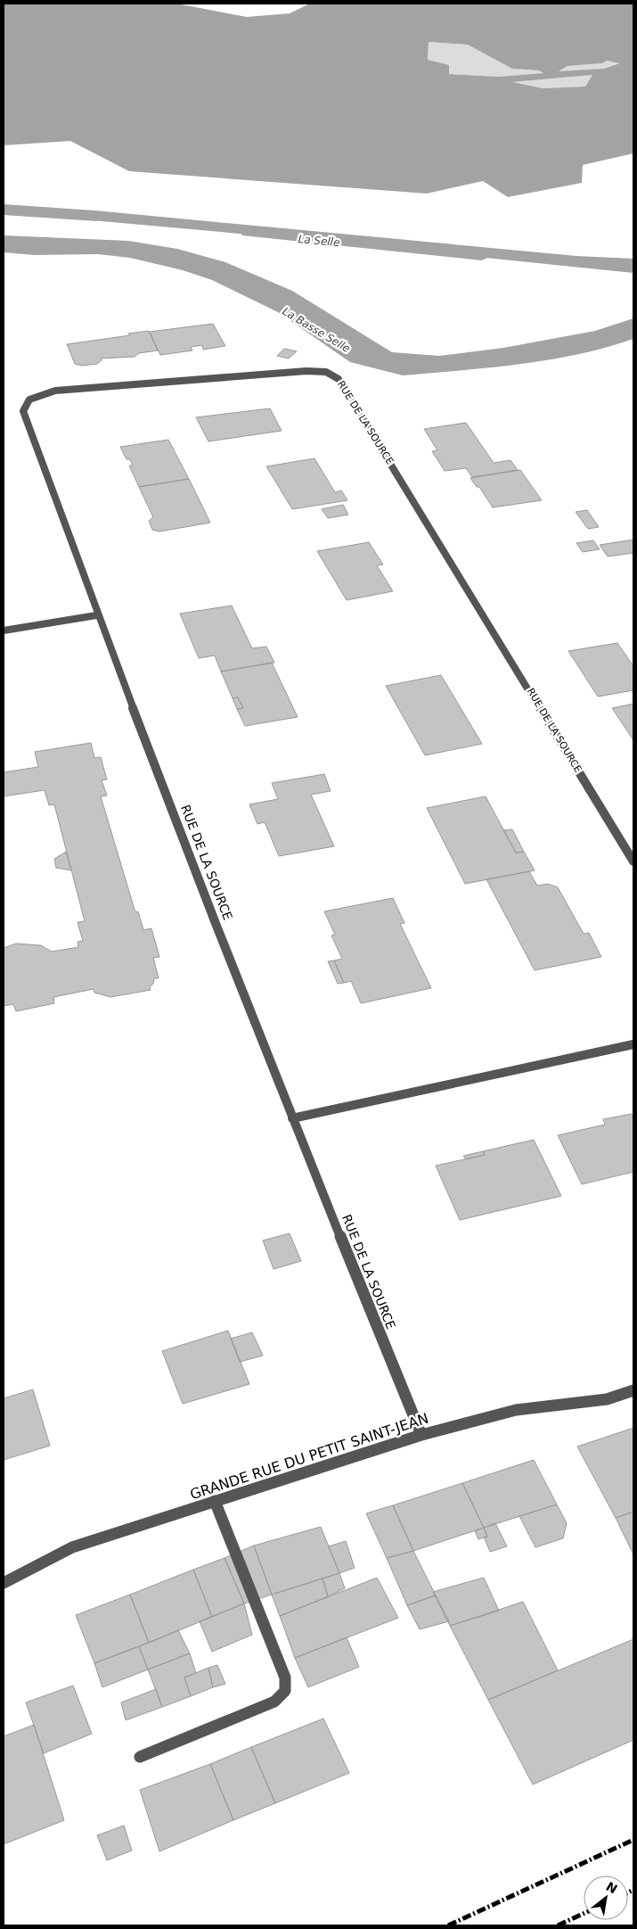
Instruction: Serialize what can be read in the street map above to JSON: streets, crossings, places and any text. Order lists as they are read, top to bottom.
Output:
{
  "streets": {
    "street": ["RUE DE LA SOURCE", "GRANDE RUE DU PETIT SAINT-JEAN"]
  },
  "crossings": [
    ["RUE DE LA SOURCE", "GRANDE RUE DU PETIT SAINT-JEAN"]
  ],
  "water": ["La Selle", "La Basse Selle"],
  "north": "top right"
}
